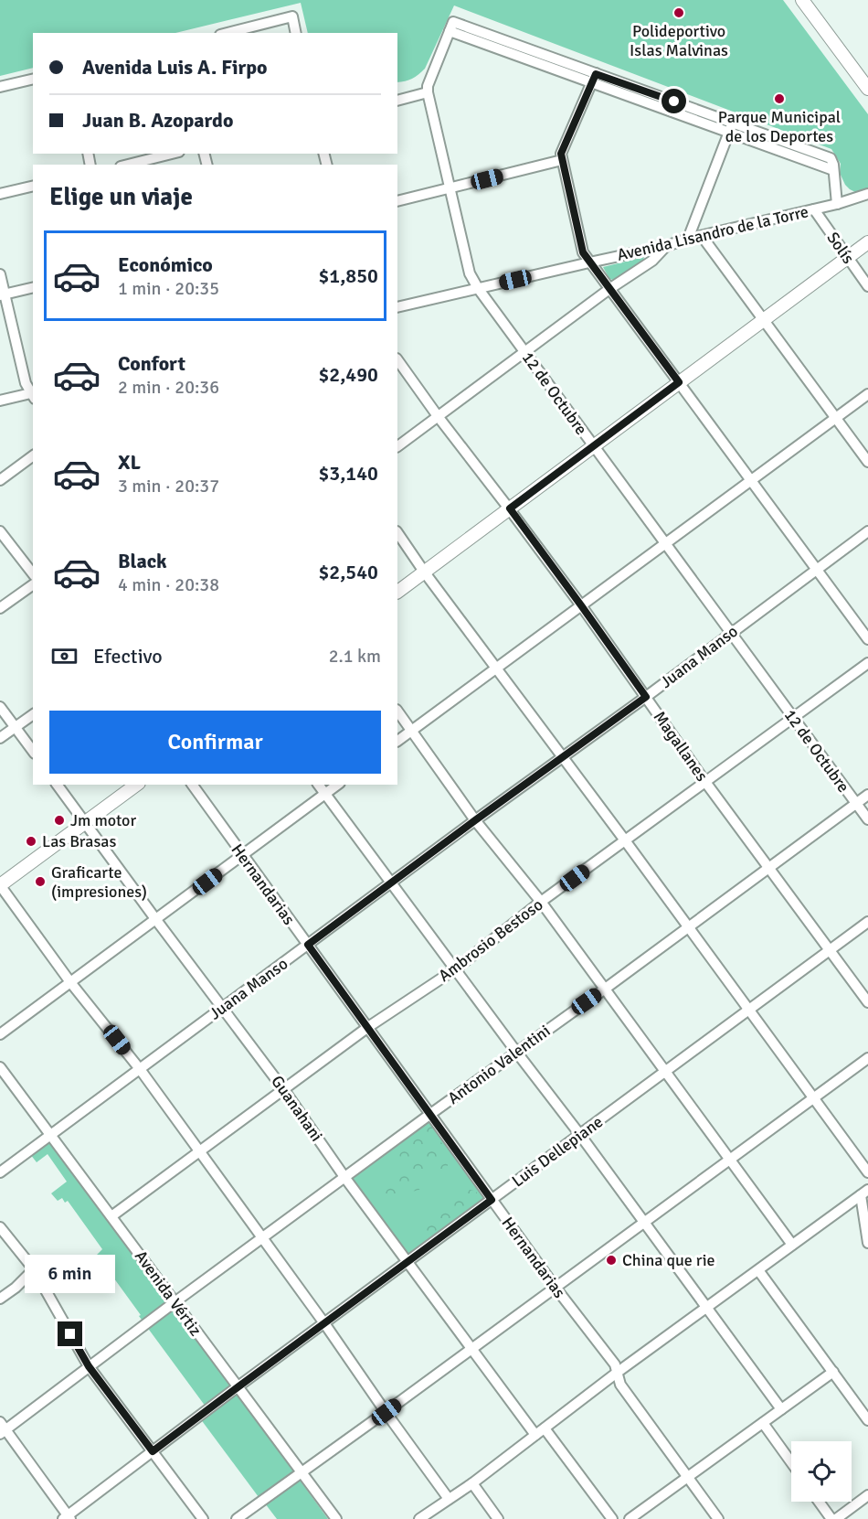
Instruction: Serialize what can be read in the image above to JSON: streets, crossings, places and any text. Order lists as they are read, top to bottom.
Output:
{
  "streets": {
    "street": [
      "Avenida Lisandro de la Torre",
      "Solís",
      "12 de Octubre",
      "Juana Manso",
      "Magallanes",
      "Hernandarias",
      "Ambrosio Bestoso",
      "Antonio Valentini",
      "Guanahani",
      "Luis Dellepiane",
      "Avenida Vértiz"
    ]
  },
  "crossings": [
    ["Avenida Lisandro de la Torre", "Solís"],
    ["Avenida Lisandro de la Torre", "12 de Octubre"],
    ["12 de Octubre", "Juana Manso"],
    ["12 de Octubre", "Ambrosio Bestoso"],
    ["12 de Octubre", "Antonio Valentini"],
    ["Juana Manso", "Magallanes"],
    ["Juana Manso", "Hernandarias"],
    ["Juana Manso", "Guanahani"],
    ["Juana Manso", "Avenida Vértiz"],
    ["Magallanes", "Ambrosio Bestoso"],
    ["Magallanes", "Antonio Valentini"],
    ["Magallanes", "Luis Dellepiane"],
    ["Hernandarias", "Ambrosio Bestoso"],
    ["Hernandarias", "Antonio Valentini"],
    ["Hernandarias", "Luis Dellepiane"],
    ["Ambrosio Bestoso", "Guanahani"],
    ["Ambrosio Bestoso", "Avenida Vértiz"],
    ["Antonio Valentini", "Guanahani"],
    ["Antonio Valentini", "Avenida Vértiz"],
    ["Guanahani", "Luis Dellepiane"],
    ["Luis Dellepiane", "Avenida Vértiz"]
  ],
  "places": [
    "Polideportivo Islas Malvinas",
    "Parque Municipal de los Deportes",
    "Jm motor",
    "Las Brasas",
    "Graficarte (impresiones)",
    "China que rie"
  ],
  "page": {
    "banner": ["Avenida Luis A. Firpo", "Juan B. Azopardo"],
    "heading": "Elige un viaje",
    "list": [
      {
        "name": "Económico",
        "note": "1 min · 20:35",
        "value": "$1,850"
      },
      {
        "name": "Confort",
        "note": "2 min · 20:36",
        "value": "$2,490"
      },
      {
        "name": "XL",
        "note": "3 min · 20:37",
        "value": "$3,140"
      },
      {
        "name": "Black",
        "note": "4 min · 20:38",
        "value": "$2,540"
      }
    ],
    "pay": ["Efectivo", "2.1 km"],
    "buttons": "Confirmar",
    "bubble": "6 min"
  }
}
